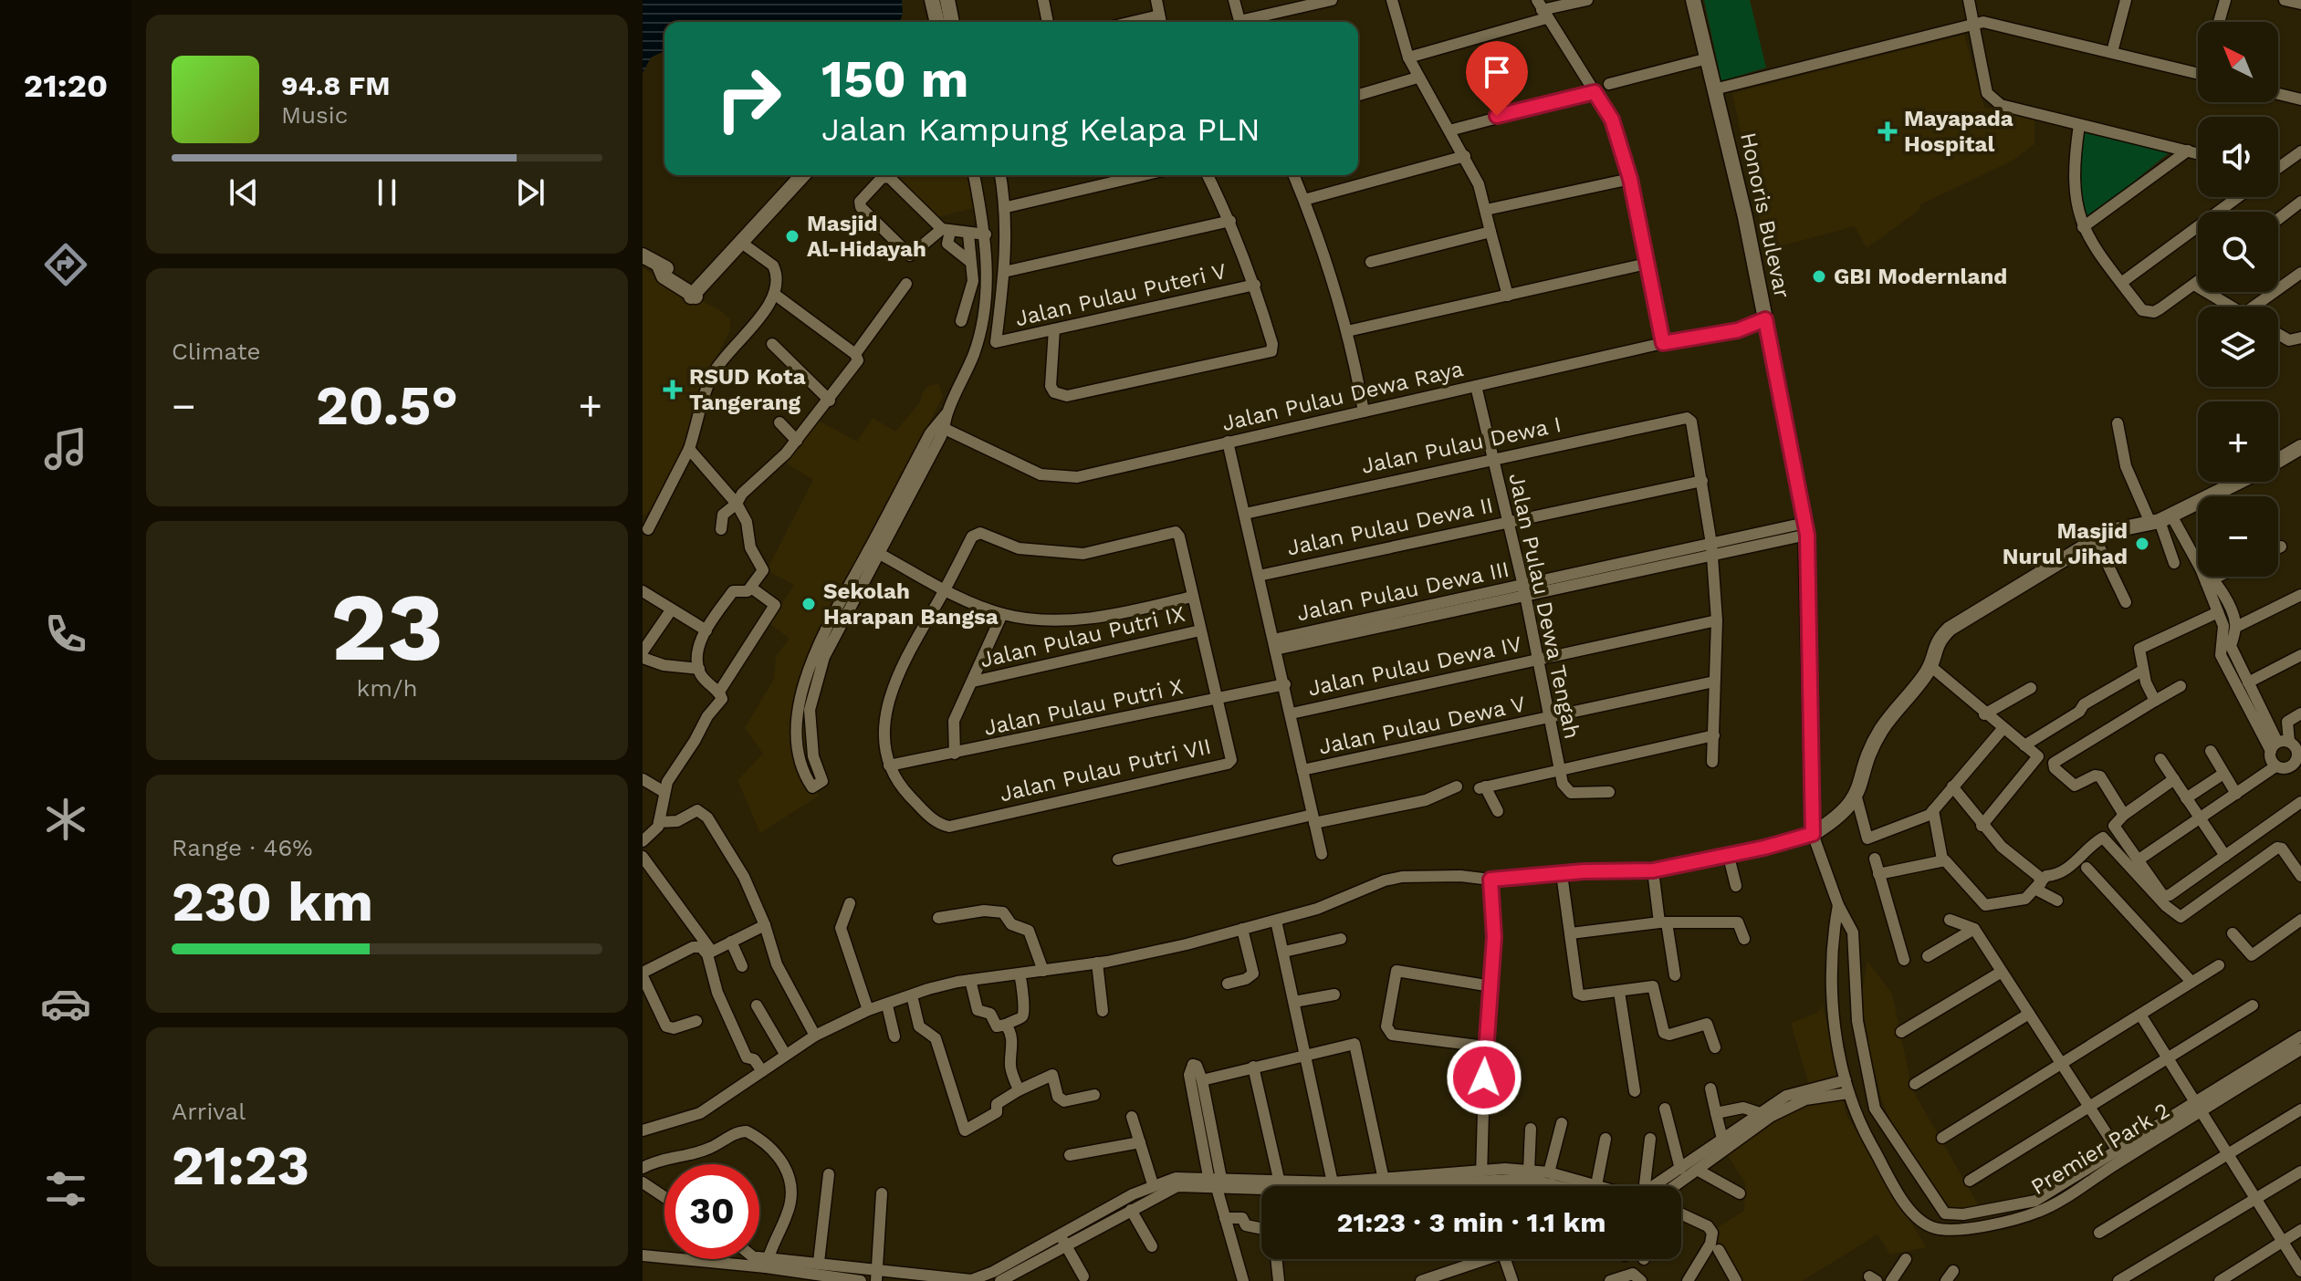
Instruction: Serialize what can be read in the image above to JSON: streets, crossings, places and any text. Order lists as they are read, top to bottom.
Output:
{
  "streets": {
    "street": [
      "Honoris Bulevar",
      "Jalan Pulau Puteri V",
      "Jalan Pulau Dewa Raya",
      "Jalan Pulau Dewa I",
      "Jalan Pulau Dewa II",
      "Jalan Pulau Dewa III",
      "Jalan Pulau Dewa Tengah",
      "Jalan Pulau Putri IX",
      "Jalan Pulau Dewa IV",
      "Jalan Pulau Putri X",
      "Jalan Pulau Dewa V",
      "Jalan Pulau Putri VII",
      "Premier Park 2"
    ]
  },
  "crossings": [
    ["Honoris Bulevar", "Jalan Pulau Dewa Raya"],
    ["Honoris Bulevar", "Jalan Pulau Dewa III"],
    ["Jalan Pulau Dewa Raya", "Jalan Pulau Dewa Tengah"],
    ["Jalan Pulau Dewa I", "Jalan Pulau Dewa II"],
    ["Jalan Pulau Dewa I", "Jalan Pulau Dewa Tengah"],
    ["Jalan Pulau Dewa II", "Jalan Pulau Dewa Tengah"],
    ["Jalan Pulau Dewa III", "Jalan Pulau Dewa Tengah"],
    ["Jalan Pulau Dewa Tengah", "Jalan Pulau Dewa IV"],
    ["Jalan Pulau Dewa Tengah", "Jalan Pulau Dewa V"],
    ["Jalan Pulau Putri IX", "Jalan Pulau Putri X"],
    ["Jalan Pulau Putri IX", "Jalan Pulau Putri VII"],
    ["Jalan Pulau Putri X", "Jalan Pulau Putri VII"]
  ],
  "places": {
    "health": ["Mayapada Hospital", "RSUD Kota Tangerang"],
    "other": [
      "Masjid Al-Hidayah",
      "GBI Modernland",
      "Masjid Nurul Jihad",
      "Sekolah Harapan Bangsa"
    ]
  },
  "north": "top left",
  "page": {
    "tabs": "21:20",
    "map_buttons": ["+", "−"],
    "turn": ["150 m", "Jalan Kampung Kelapa PLN"],
    "song": ["94.8 FM", "Music"],
    "tile": [
      "Climate",
      ["23", "km/h"],
      ["Range · 46%", "230 km"],
      ["Arrival", "21:23"]
    ],
    "heat": ["−", "20.5°", "+"],
    "limit": "30",
    "trip": "21:23 · 3 min · 1.1 km"
  }
}
